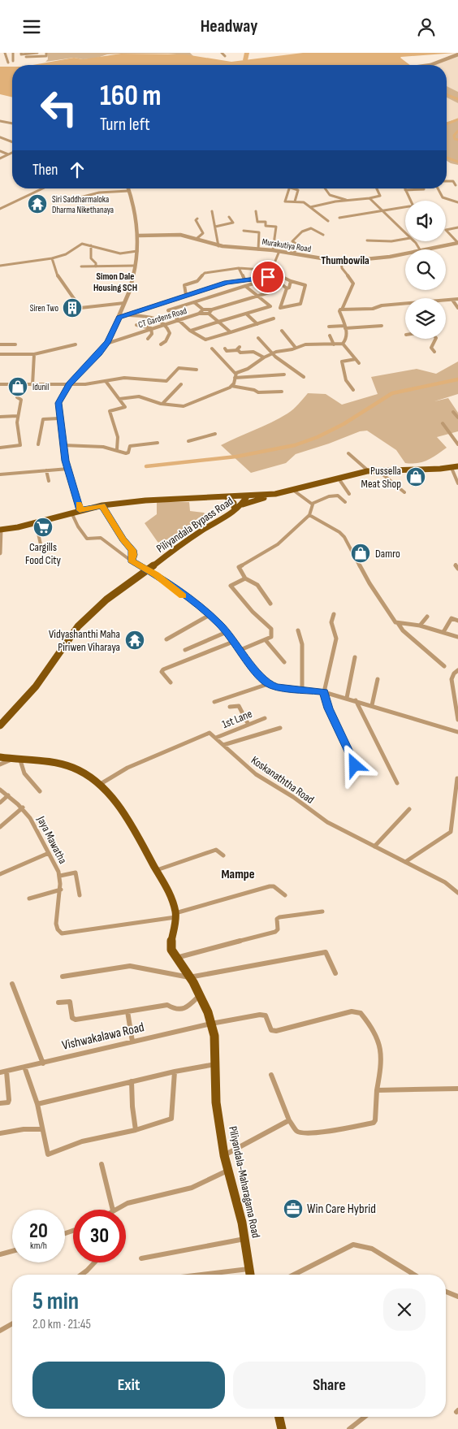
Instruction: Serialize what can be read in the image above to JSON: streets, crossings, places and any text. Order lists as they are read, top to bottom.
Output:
{
  "streets": {
    "main road": ["Piliyandala Bypass Road", "Piliyandala-Maharagama Road"],
    "street": [
      "Murakutiya Road",
      "CT Gardens Road",
      "1st Lane",
      "Koskanaththa Road",
      "Jaya Mawatha",
      "Vishwakalawa Road"
    ]
  },
  "crossings": [
    ["1st Lane", "Koskanaththa Road"],
    ["Jaya Mawatha", "Piliyandala-Maharagama Road"],
    ["Vishwakalawa Road", "Piliyandala-Maharagama Road"]
  ],
  "districts": ["Thumbowila", "Simon Dale Housing SCH", "Mampe"],
  "places": {
    "temple": ["Siri Saddharmaloka Dharma Nikethanaya", "Vidyashanthi Maha Piriwen Viharaya"],
    "building": ["Siren Two"],
    "shop": ["Idunil", "Pussella Meat Shop", "Damro"],
    "supermarket": ["Cargills Food City"],
    "office": ["Win Care Hybrid"]
  },
  "page": {
    "header": "Headway",
    "turn": ["160 m", "Turn left"],
    "then": "Then",
    "speed": "20 km/h",
    "limit": "30",
    "heading": ["5 min", "2.0 km · 21:45"],
    "buttons": ["Exit", "Share"]
  }
}
